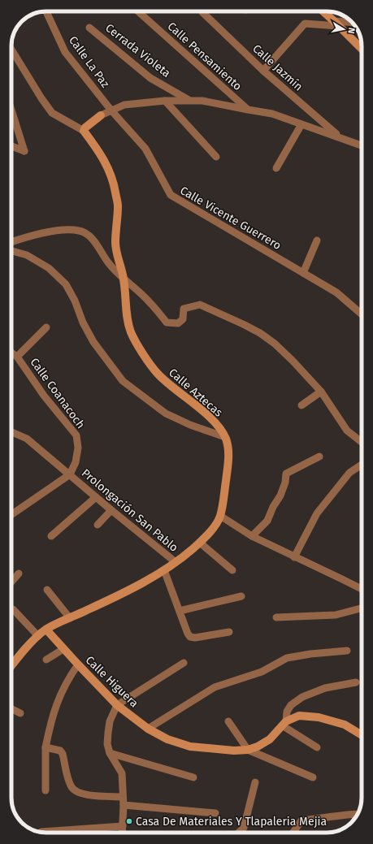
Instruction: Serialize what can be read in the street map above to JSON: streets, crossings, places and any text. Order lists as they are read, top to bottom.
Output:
{
  "streets": {
    "street": [
      "Cerrada Violeta",
      "Calle Pensamiento",
      "Calle La Paz",
      "Calle Jazmín",
      "Calle Vicente Guerrero",
      "Calle Aztecas",
      "Calle Coanacoch",
      "Prolongación San Pablo",
      "Calle Higuera"
    ]
  },
  "crossings": [
    ["Calle La Paz", "Calle Vicente Guerrero"],
    ["Calle Aztecas", "Prolongación San Pablo"],
    ["Calle Aztecas", "Calle Higuera"],
    ["Calle Coanacoch", "Prolongación San Pablo"]
  ],
  "places": ["Casa De Materiales Y Tlapaleria Mejia"],
  "north": "right"
}
